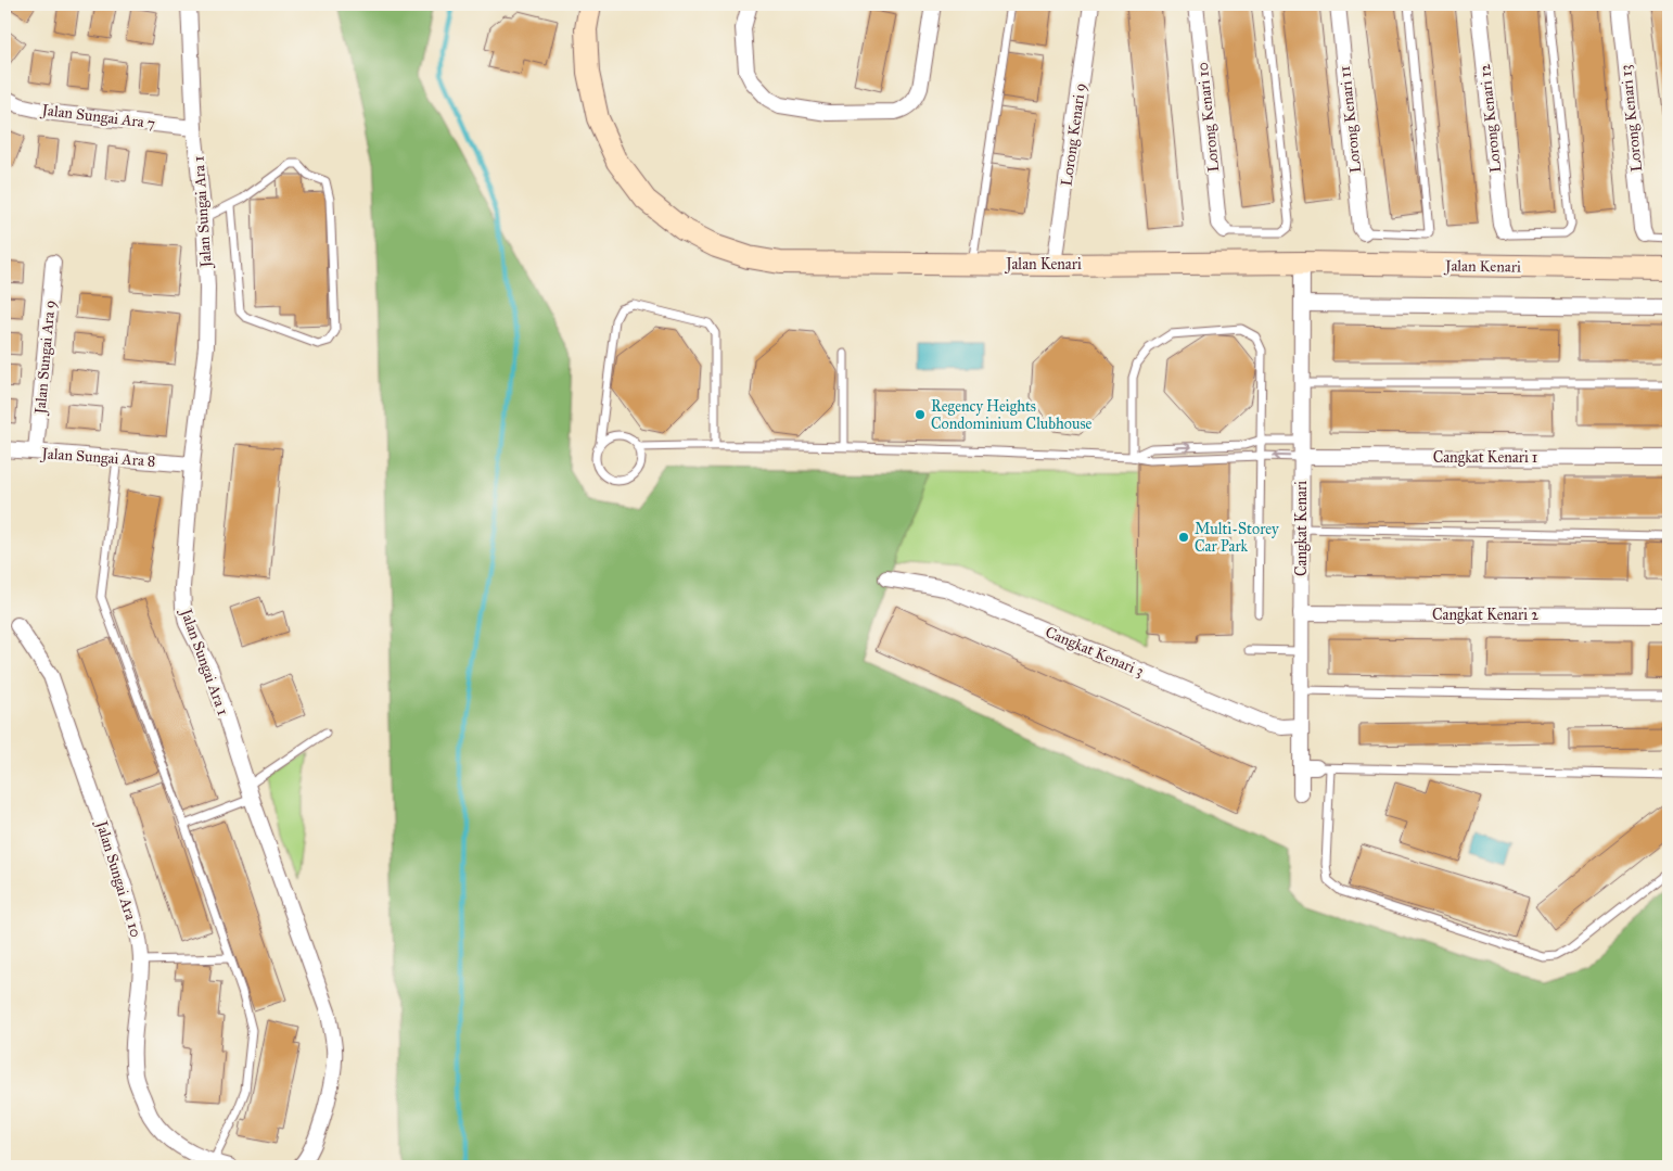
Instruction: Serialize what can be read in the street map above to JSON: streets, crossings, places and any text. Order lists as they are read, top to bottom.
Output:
{
  "streets": {
    "street": [
      "Jalan Sungai Ara 7",
      "Lorong Kenari 10",
      "Lorong Kenari 12",
      "Lorong Kenari 13",
      "Lorong Kenari 11",
      "Lorong Kenari 9",
      "Jalan Sungai Ara 1",
      "Jalan Kenari",
      "Jalan Sungai Ara 9",
      "Jalan Sungai Ara 8",
      "Cangkat Kenari 1",
      "Cangkat Kenari",
      "Cangkat Kenari 2",
      "Cangkat Kenari 3",
      "Jalan Sungai Ara 10"
    ]
  },
  "crossings": [
    ["Jalan Sungai Ara 7", "Jalan Sungai Ara 1"],
    ["Lorong Kenari 9", "Jalan Kenari"],
    ["Jalan Sungai Ara 1", "Jalan Sungai Ara 8"],
    ["Jalan Kenari", "Cangkat Kenari"],
    ["Jalan Sungai Ara 9", "Jalan Sungai Ara 8"],
    ["Cangkat Kenari 1", "Cangkat Kenari"],
    ["Cangkat Kenari", "Cangkat Kenari 2"],
    ["Cangkat Kenari", "Cangkat Kenari 3"]
  ],
  "places": ["Regency Heights Condominium Clubhouse", "Multi-Storey Car Park"]
}
